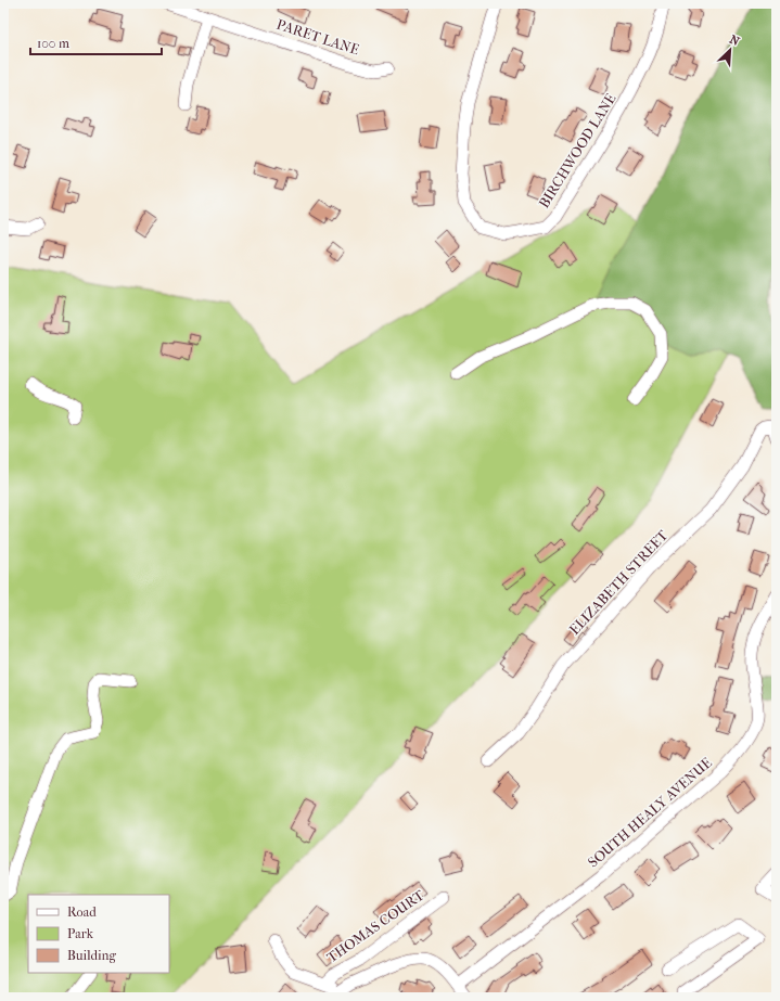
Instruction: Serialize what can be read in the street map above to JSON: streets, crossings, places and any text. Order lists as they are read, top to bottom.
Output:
{
  "streets": {
    "street": [
      "PARET LANE",
      "BIRCHWOOD LANE",
      "ELIZABETH STREET",
      "SOUTH HEALY AVENUE",
      "THOMAS COURT"
    ]
  },
  "legend": ["Road", "Park", "Building"],
  "scale_bar": "100 m",
  "north": "top right"
}
